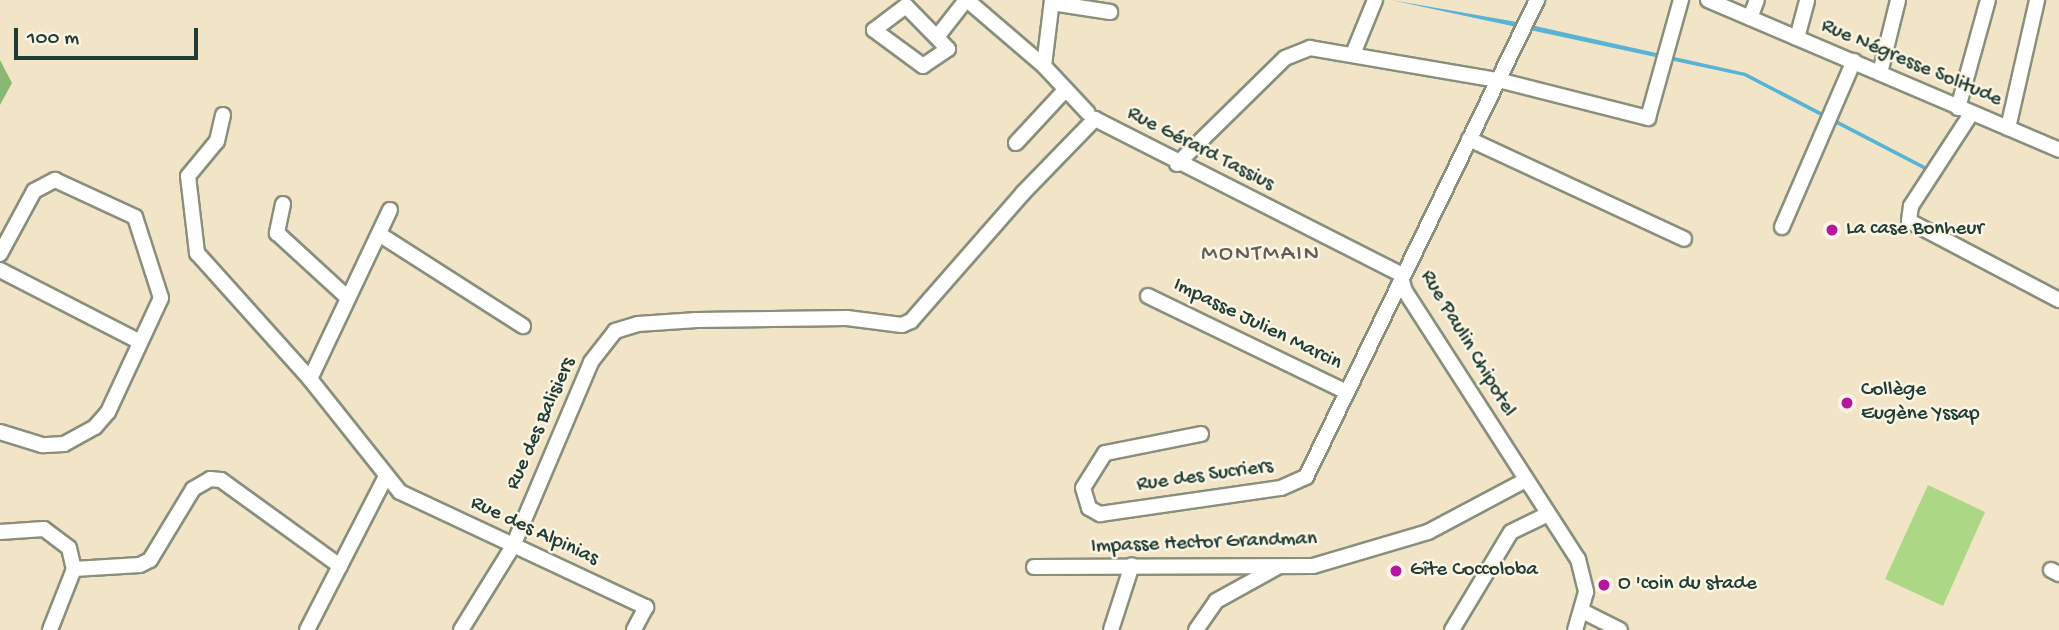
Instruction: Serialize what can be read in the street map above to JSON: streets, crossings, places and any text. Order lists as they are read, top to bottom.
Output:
{
  "streets": {
    "street": [
      "Rue Négresse Solitude",
      "Rue Gérard Tassius",
      "Impasse Julien Marcin",
      "Rue Paulin Chipotel",
      "Rue des Balisiers",
      "Rue des Sucriers",
      "Rue des Alpinias",
      "Impasse Hector Grandman"
    ]
  },
  "crossings": [
    ["Rue Gérard Tassius", "Rue Paulin Chipotel"],
    ["Rue Gérard Tassius", "Rue des Balisiers"],
    ["Rue Gérard Tassius", "Rue des Sucriers"],
    ["Impasse Julien Marcin", "Rue des Sucriers"],
    ["Rue Paulin Chipotel", "Rue des Sucriers"],
    ["Rue Paulin Chipotel", "Impasse Hector Grandman"],
    ["Rue des Balisiers", "Rue des Alpinias"]
  ],
  "districts": ["MONTMAIN"],
  "places": [
    "La case Bonheur",
    "Collège Eugène Yssap",
    "Gîte Coccoloba",
    "O 'coin du stade"
  ],
  "scale_bar": "100 m"
}
